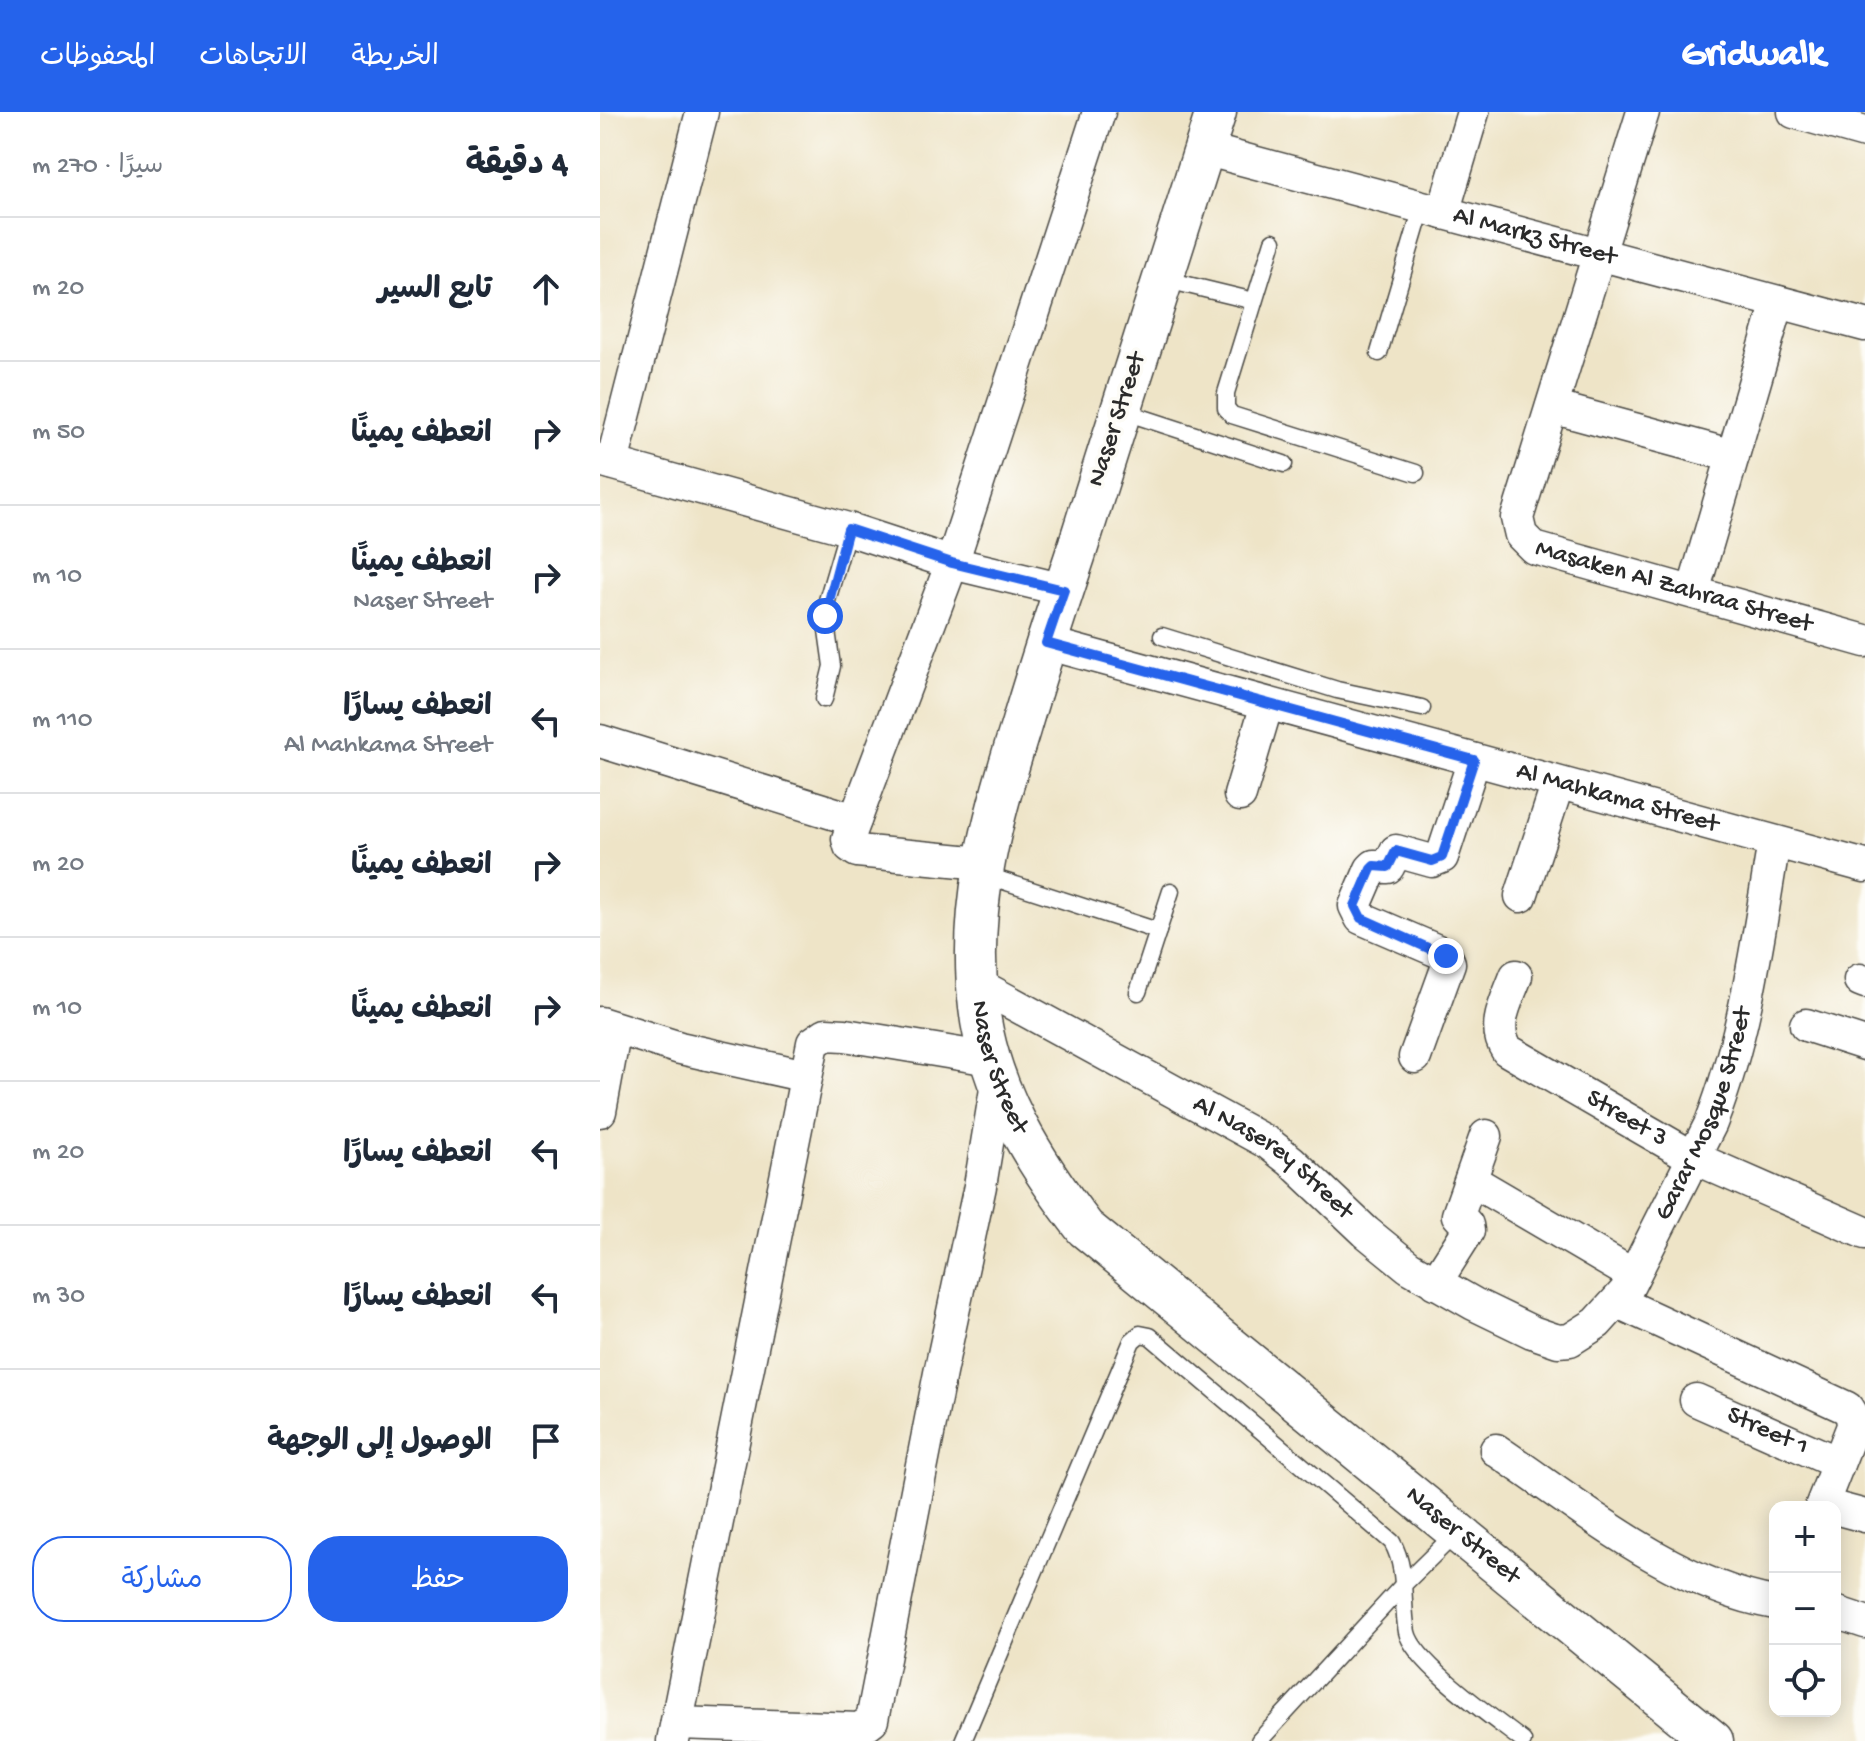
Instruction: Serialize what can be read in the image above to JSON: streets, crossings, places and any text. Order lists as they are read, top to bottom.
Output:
{
  "streets": {
    "street": [
      "Al Markz Street",
      "Naser Street",
      "Masaken Al Zahraa Street",
      "Al Mahkama Street",
      "Garar Mosque Street",
      "Street 3",
      "Al Naserey Street",
      "Street 1"
    ]
  },
  "crossings": [
    ["Al Markz Street", "Naser Street"],
    ["Naser Street", "Al Mahkama Street"],
    ["Naser Street", "Al Naserey Street"],
    ["Al Mahkama Street", "Garar Mosque Street"],
    ["Garar Mosque Street", "Street 3"],
    ["Garar Mosque Street", "Al Naserey Street"]
  ],
  "page": {
    "header": "Gridwalk",
    "nav": ["الخريطة", "الاتجاهات", "المحفوظات"],
    "heading": ["4 دقيقة", "سيرًا · 270 m"],
    "list": [
      ["تابع السير", "20 m"],
      ["انعطف يمينًا", "50 m"],
      ["انعطف يمينًا", "Naser Street", "10 m"],
      ["انعطف يسارًا", "Al Mahkama Street", "110 m"],
      ["انعطف يمينًا", "20 m"],
      ["انعطف يمينًا", "10 m"],
      ["انعطف يسارًا", "20 m"],
      ["انعطف يسارًا", "30 m"],
      "الوصول إلى الوجهة"
    ],
    "map_buttons": ["+", "−"],
    "buttons": ["حفظ", "مشاركة"]
  }
}
